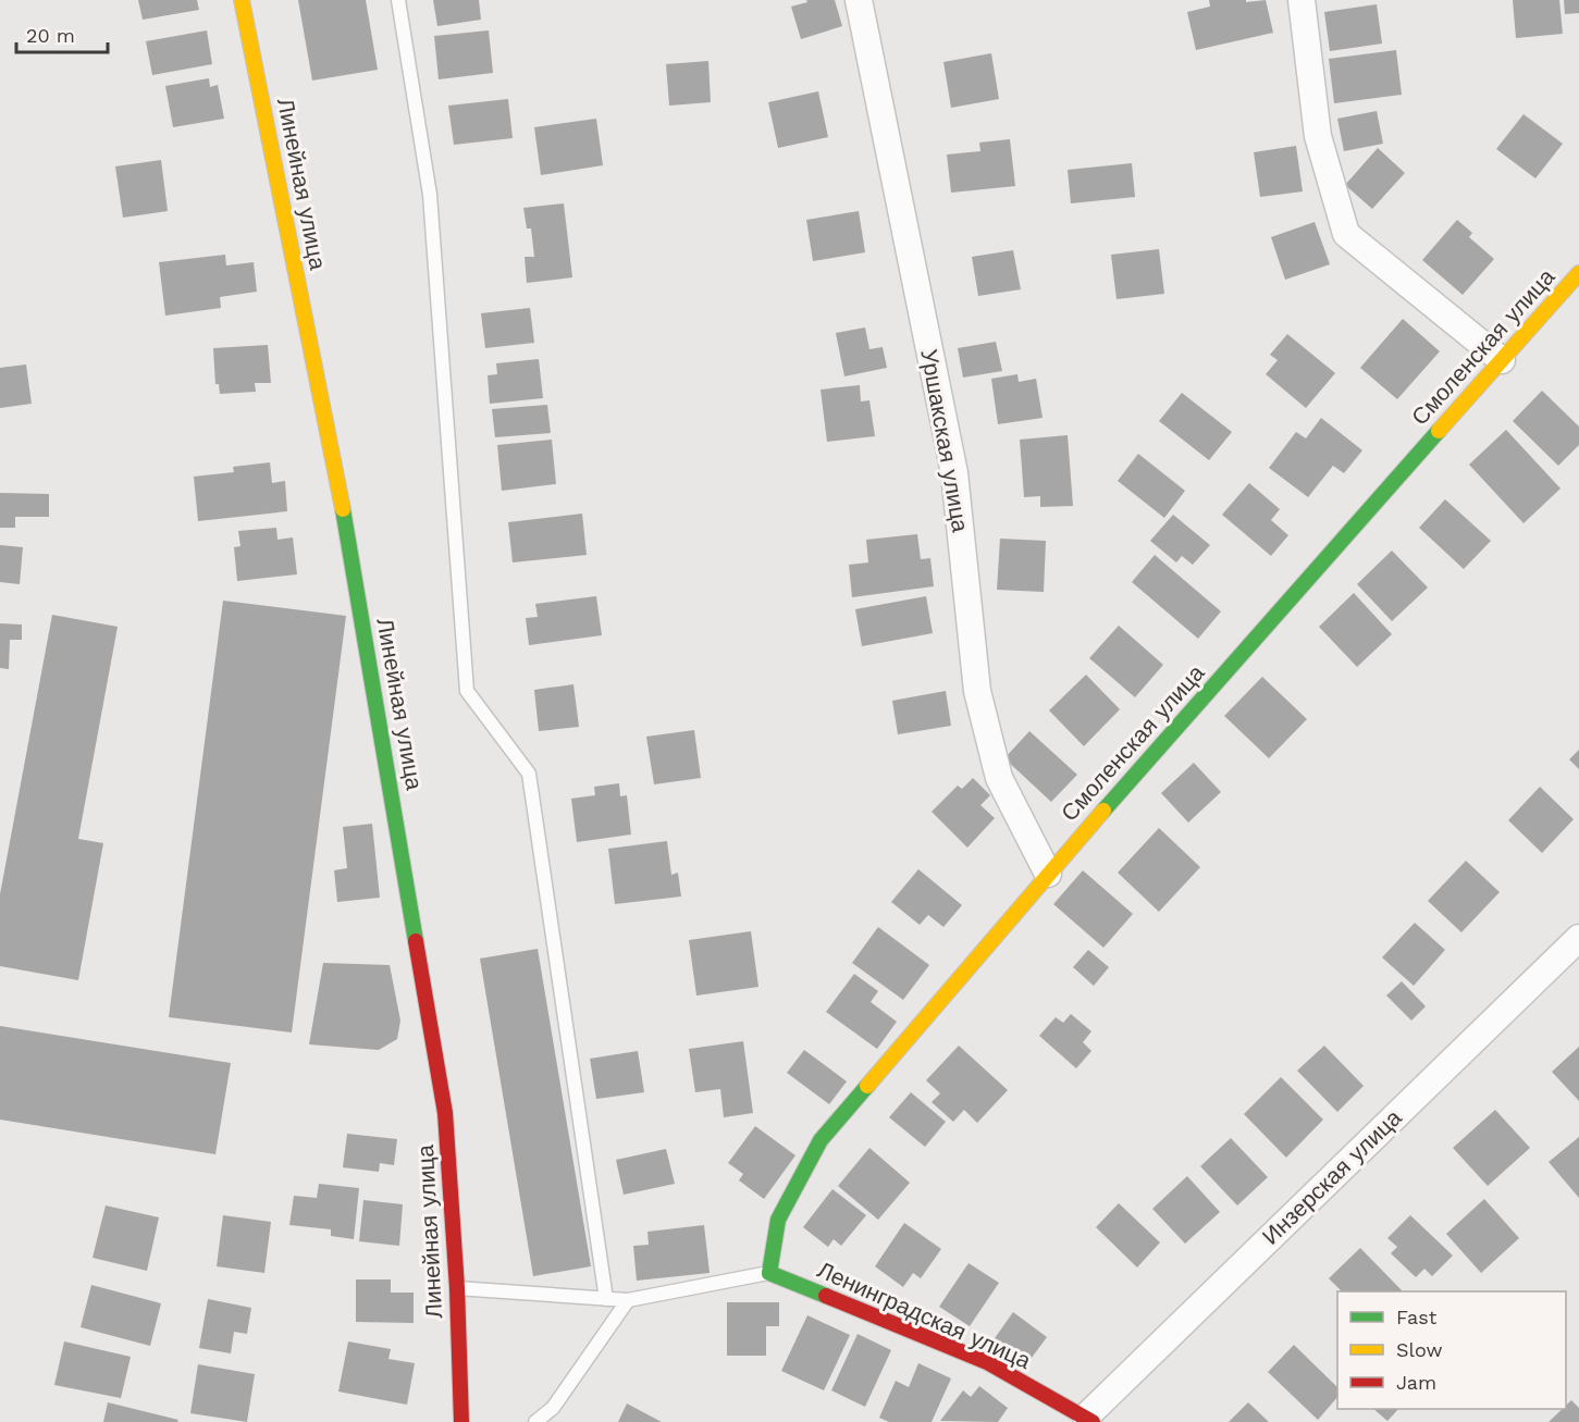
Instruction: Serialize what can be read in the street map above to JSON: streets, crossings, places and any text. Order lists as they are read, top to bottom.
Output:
{
  "streets": {
    "street": [
      "Линейная улица",
      "Смоленская улица",
      "Уршакская улица",
      "Инзерская улица",
      "Ленинградская улица"
    ]
  },
  "crossings": [
    ["Смоленская улица", "Уршакская улица"],
    ["Смоленская улица", "Ленинградская улица"],
    ["Инзерская улица", "Ленинградская улица"]
  ],
  "legend": ["Fast", "Slow", "Jam"],
  "scale_bar": "20 m"
}
